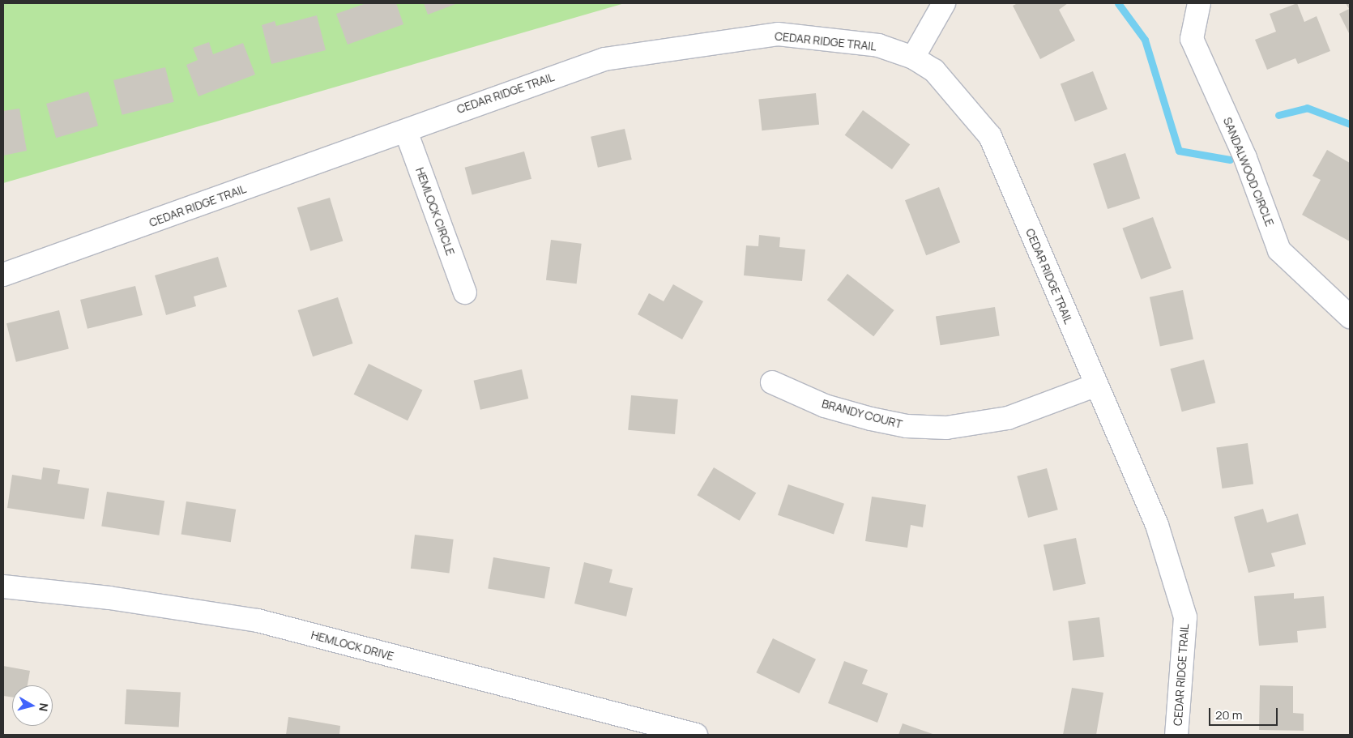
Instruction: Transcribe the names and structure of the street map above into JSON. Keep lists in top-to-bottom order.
{
  "streets": {
    "street": [
      "CEDAR RIDGE TRAIL",
      "SANDALWOOD CIRCLE",
      "HEMLOCK CIRCLE",
      "BRANDY COURT",
      "HEMLOCK DRIVE"
    ]
  },
  "crossings": [
    ["CEDAR RIDGE TRAIL", "HEMLOCK CIRCLE"],
    ["CEDAR RIDGE TRAIL", "BRANDY COURT"]
  ],
  "scale_bar": "20 m",
  "north": "right"
}
